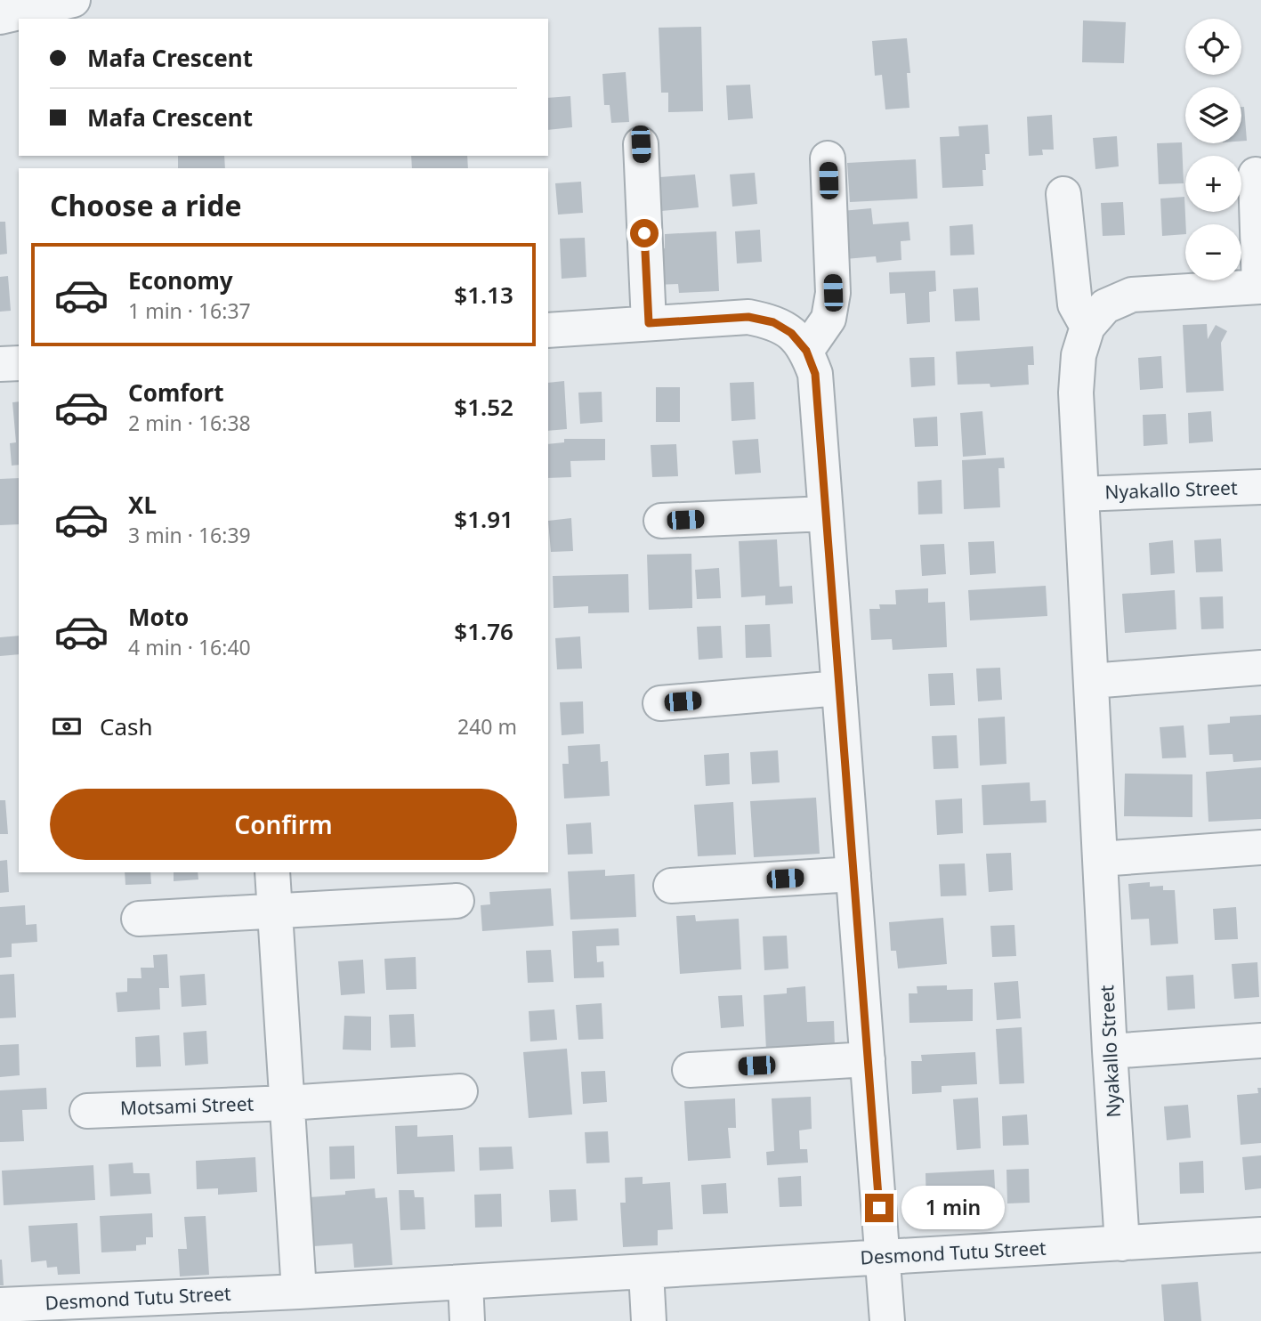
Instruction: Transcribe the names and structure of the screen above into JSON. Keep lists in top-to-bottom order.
{
  "streets": {
    "street": ["Nyakallo Street", "Motsami Street", "Desmond Tutu Street"]
  },
  "crossings": [
    ["Nyakallo Street", "Desmond Tutu Street"]
  ],
  "page": {
    "map_buttons": ["+", "−"],
    "banner": ["Mafa Crescent", "Mafa Crescent"],
    "heading": "Choose a ride",
    "list": [
      {
        "name": "Economy",
        "note": "1 min · 16:37",
        "value": "$1.13"
      },
      {
        "name": "Comfort",
        "note": "2 min · 16:38",
        "value": "$1.52"
      },
      {
        "name": "XL",
        "note": "3 min · 16:39",
        "value": "$1.91"
      },
      {
        "name": "Moto",
        "note": "4 min · 16:40",
        "value": "$1.76"
      }
    ],
    "pay": ["Cash", "240 m"],
    "buttons": "Confirm",
    "bubble": "1 min"
  }
}
